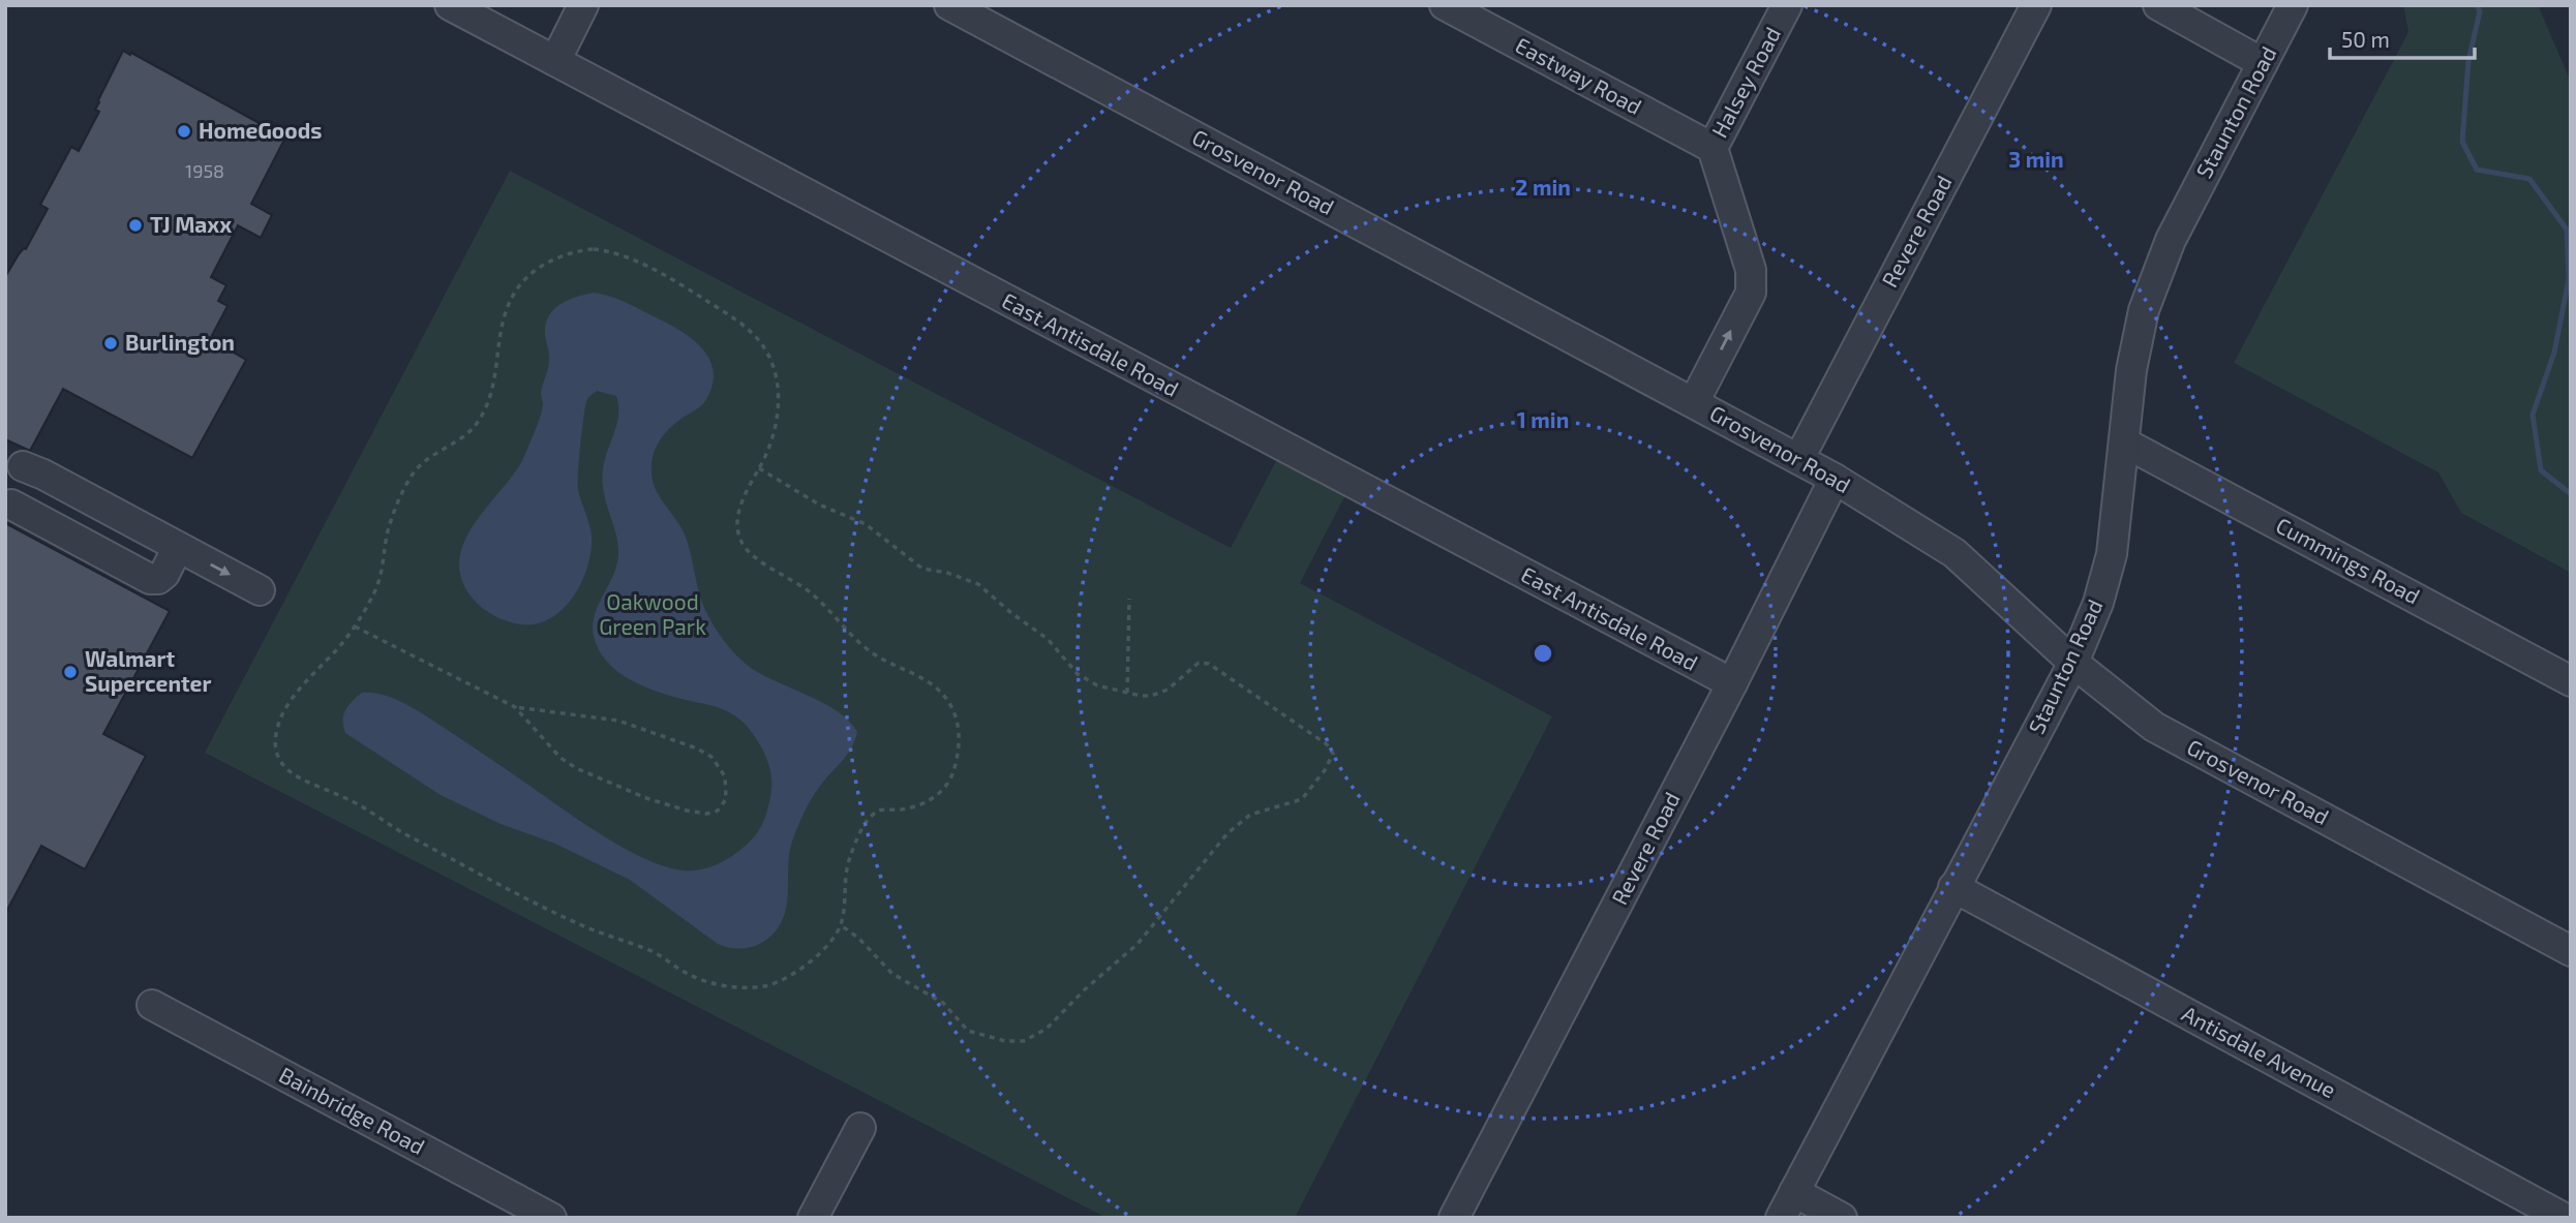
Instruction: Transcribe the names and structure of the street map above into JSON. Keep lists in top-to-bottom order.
{
  "streets": {
    "street": [
      "Eastway Road",
      "Halsey Road",
      "Staunton Road",
      "Grosvenor Road",
      "Revere Road",
      "East Antisdale Road",
      "Cummings Road",
      "Antisdale Avenue",
      "Bainbridge Road"
    ]
  },
  "crossings": [
    ["Eastway Road", "Halsey Road"],
    ["Halsey Road", "Grosvenor Road"],
    ["Staunton Road", "Grosvenor Road"],
    ["Staunton Road", "Cummings Road"],
    ["Staunton Road", "Antisdale Avenue"],
    ["Grosvenor Road", "Revere Road"],
    ["Revere Road", "East Antisdale Road"]
  ],
  "one_way": ["Halsey Road"],
  "parks": ["Oakwood Green Park"],
  "places": [
    "HomeGoods",
    "TJ Maxx",
    "Burlington",
    "Walmart Supercenter"
  ],
  "house_numbers": ["1958"],
  "scale_bar": "50 m",
  "rings": ["3 min", "2 min", "1 min"]
}
